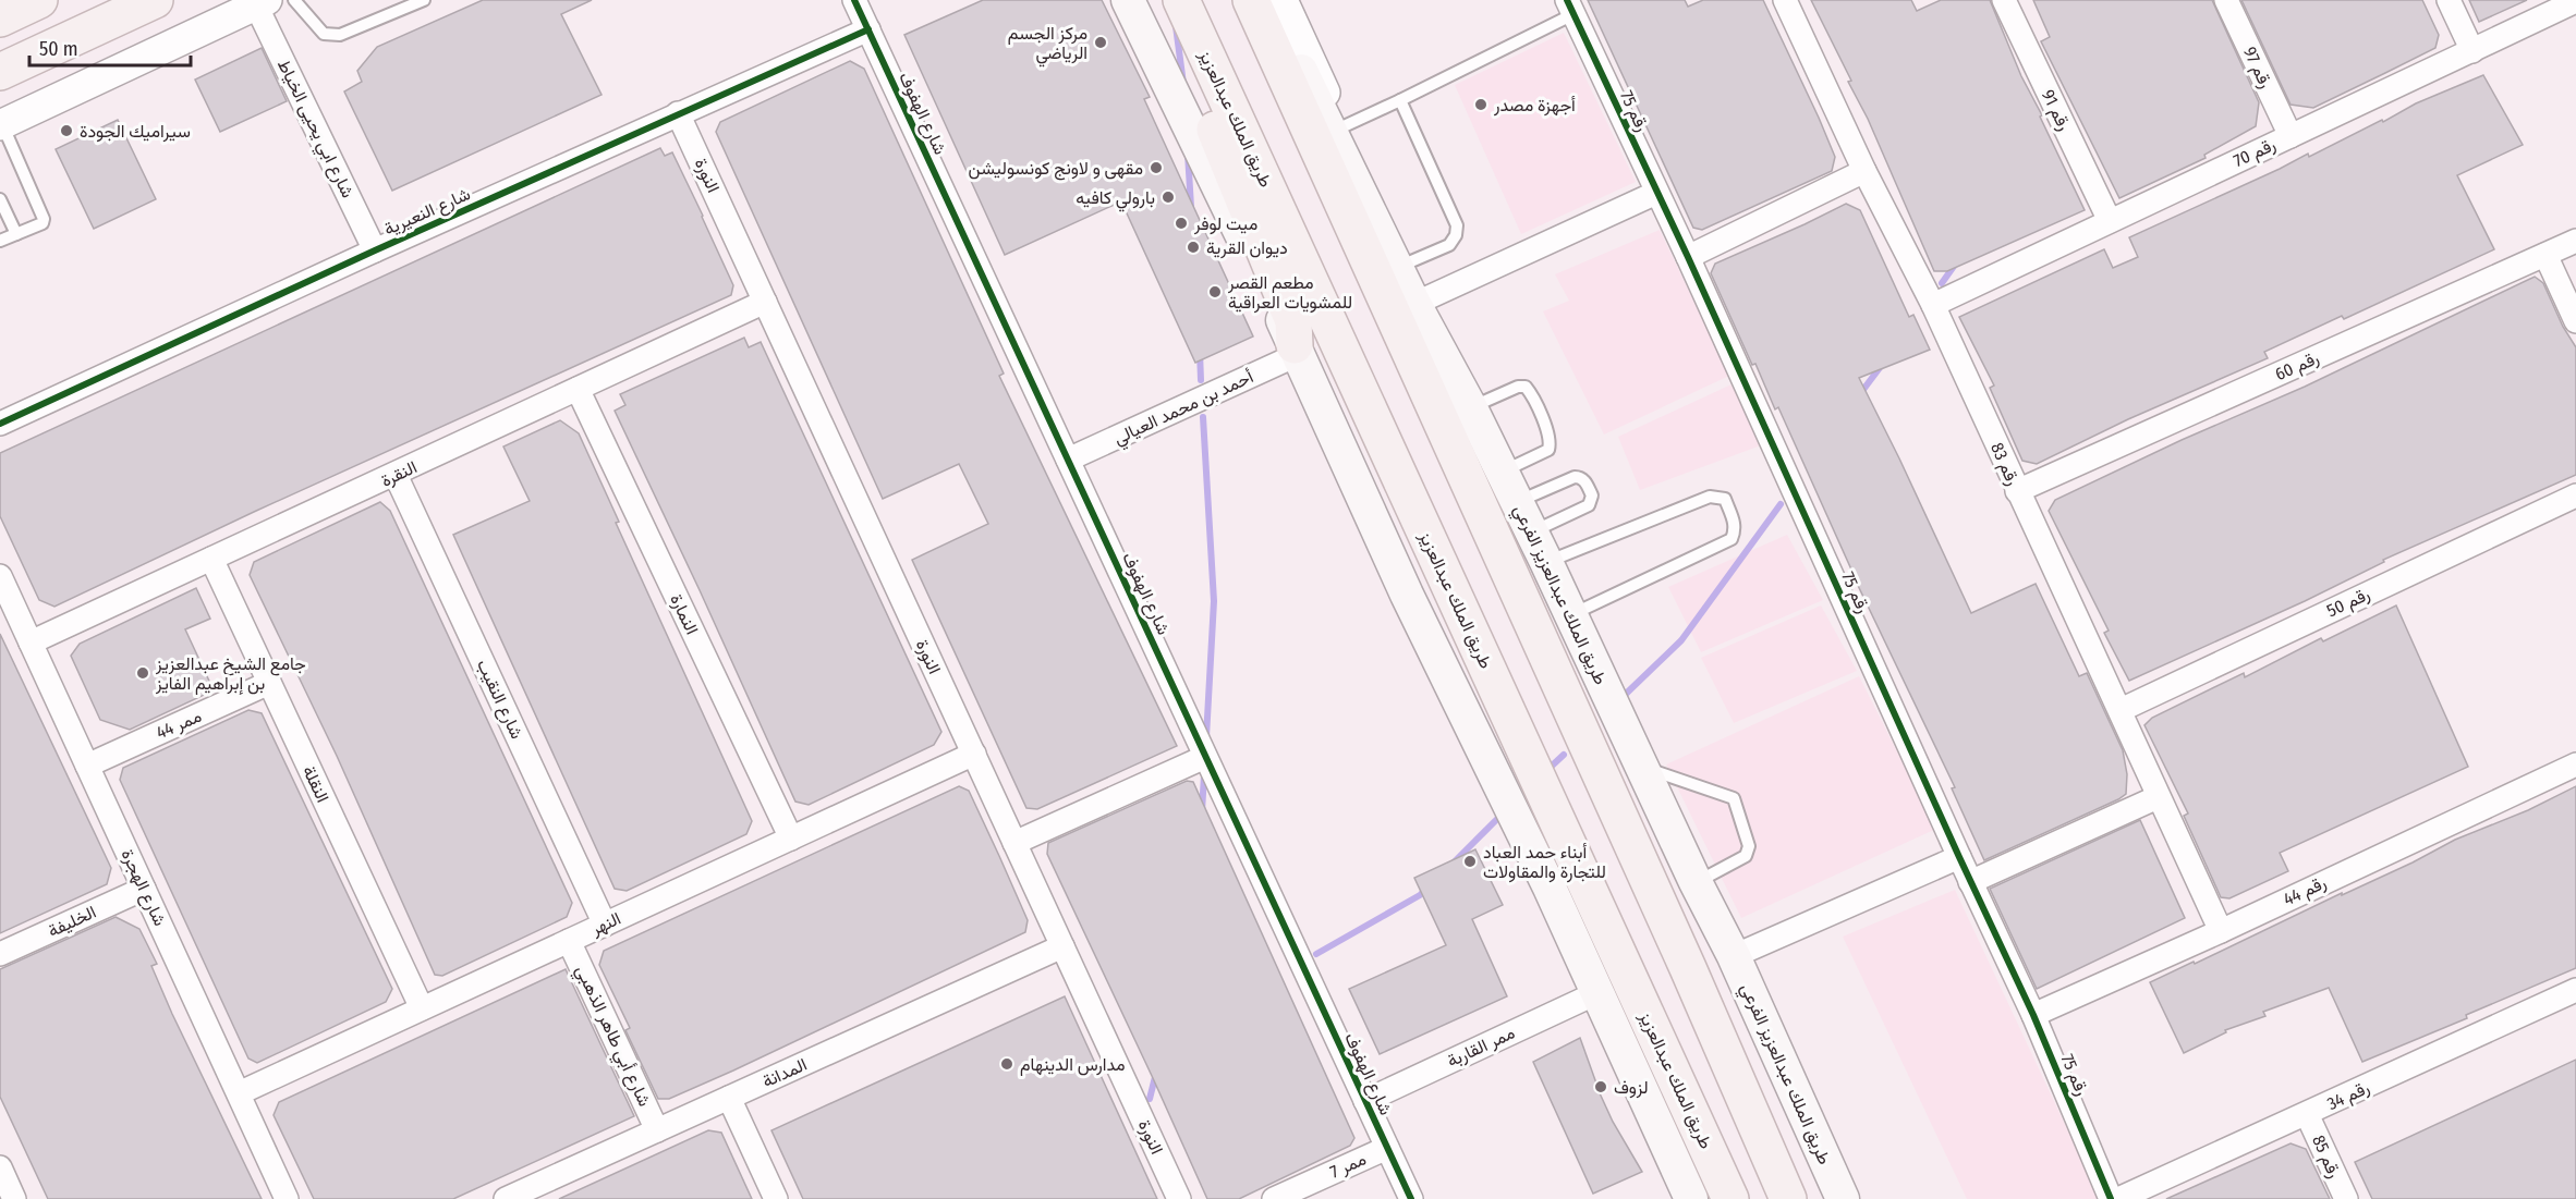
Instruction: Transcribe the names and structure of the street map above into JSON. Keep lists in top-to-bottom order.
{
  "streets": {
    "main road": ["طريق الملك عبدالعزيز", "طريق الملك عبدالعزيز الفرعي"],
    "street": [
      "رقم 97",
      "رقم 91",
      "رقم 75",
      "شارع الهفوف",
      "شارع ابي يحيى الخياط",
      "رقم 70",
      "النورة",
      "شارع النعيرية",
      "رقم 60",
      "أحمد بن محمد العيالي",
      "رقم 83",
      "النقرة",
      "رقم 50",
      "النمارة",
      "شارع النقيب",
      "ممر 44",
      "النقلة",
      "شارع الهجرة",
      "رقم 44",
      "الخليفة",
      "النهر",
      "شارع أبي طاهر الذهبي",
      "ممر القاربة",
      "المدانة",
      "رقم 34",
      "رقم 85",
      "ممر 7"
    ]
  },
  "crossings": [
    ["رقم 97", "رقم 70"],
    ["رقم 91", "رقم 70"],
    ["رقم 75", "رقم 44"],
    ["شارع الهفوف", "شارع النعيرية"],
    ["شارع الهفوف", "أحمد بن محمد العيالي"],
    ["شارع الهفوف", "ممر القاربة"],
    ["شارع الهفوف", "ممر 7"],
    ["شارع ابي يحيى الخياط", "شارع النعيرية"],
    ["رقم 70", "رقم 83"],
    ["النورة", "شارع النعيرية"],
    ["النورة", "النقرة"],
    ["النورة", "النهر"],
    ["النورة", "المدانة"],
    ["رقم 60", "رقم 83"],
    ["رقم 83", "رقم 50"],
    ["رقم 83", "رقم 44"],
    ["النقرة", "النمارة"],
    ["النقرة", "شارع النقيب"],
    ["النقرة", "النقلة"],
    ["النقرة", "شارع الهجرة"],
    ["النمارة", "النهر"],
    ["شارع النقيب", "النهر"],
    ["ممر 44", "النقلة"],
    ["ممر 44", "شارع الهجرة"],
    ["النقلة", "النهر"],
    ["شارع الهجرة", "الخليفة"],
    ["شارع الهجرة", "النهر"],
    ["النهر", "شارع أبي طاهر الذهبي"],
    ["شارع أبي طاهر الذهبي", "المدانة"],
    ["رقم 34", "رقم 85"]
  ],
  "places": [
    "مركز الجسم الرياضي",
    "أجهزة مصدر",
    "سيراميك الجودة",
    "مقهى و لاونج كونسوليشن",
    "بارولي كافيه",
    "ميت لوفر",
    "ديوان القرية",
    "مطعم القصر للمشويات العراقية",
    "جامع الشيخ عبدالعزيز بن إبراهيم الفايز",
    "أبناء حمد العباد للتجارة والمقاولات",
    "مدارس الدينهام",
    "لزوف"
  ],
  "scale_bar": "50 m"
}
